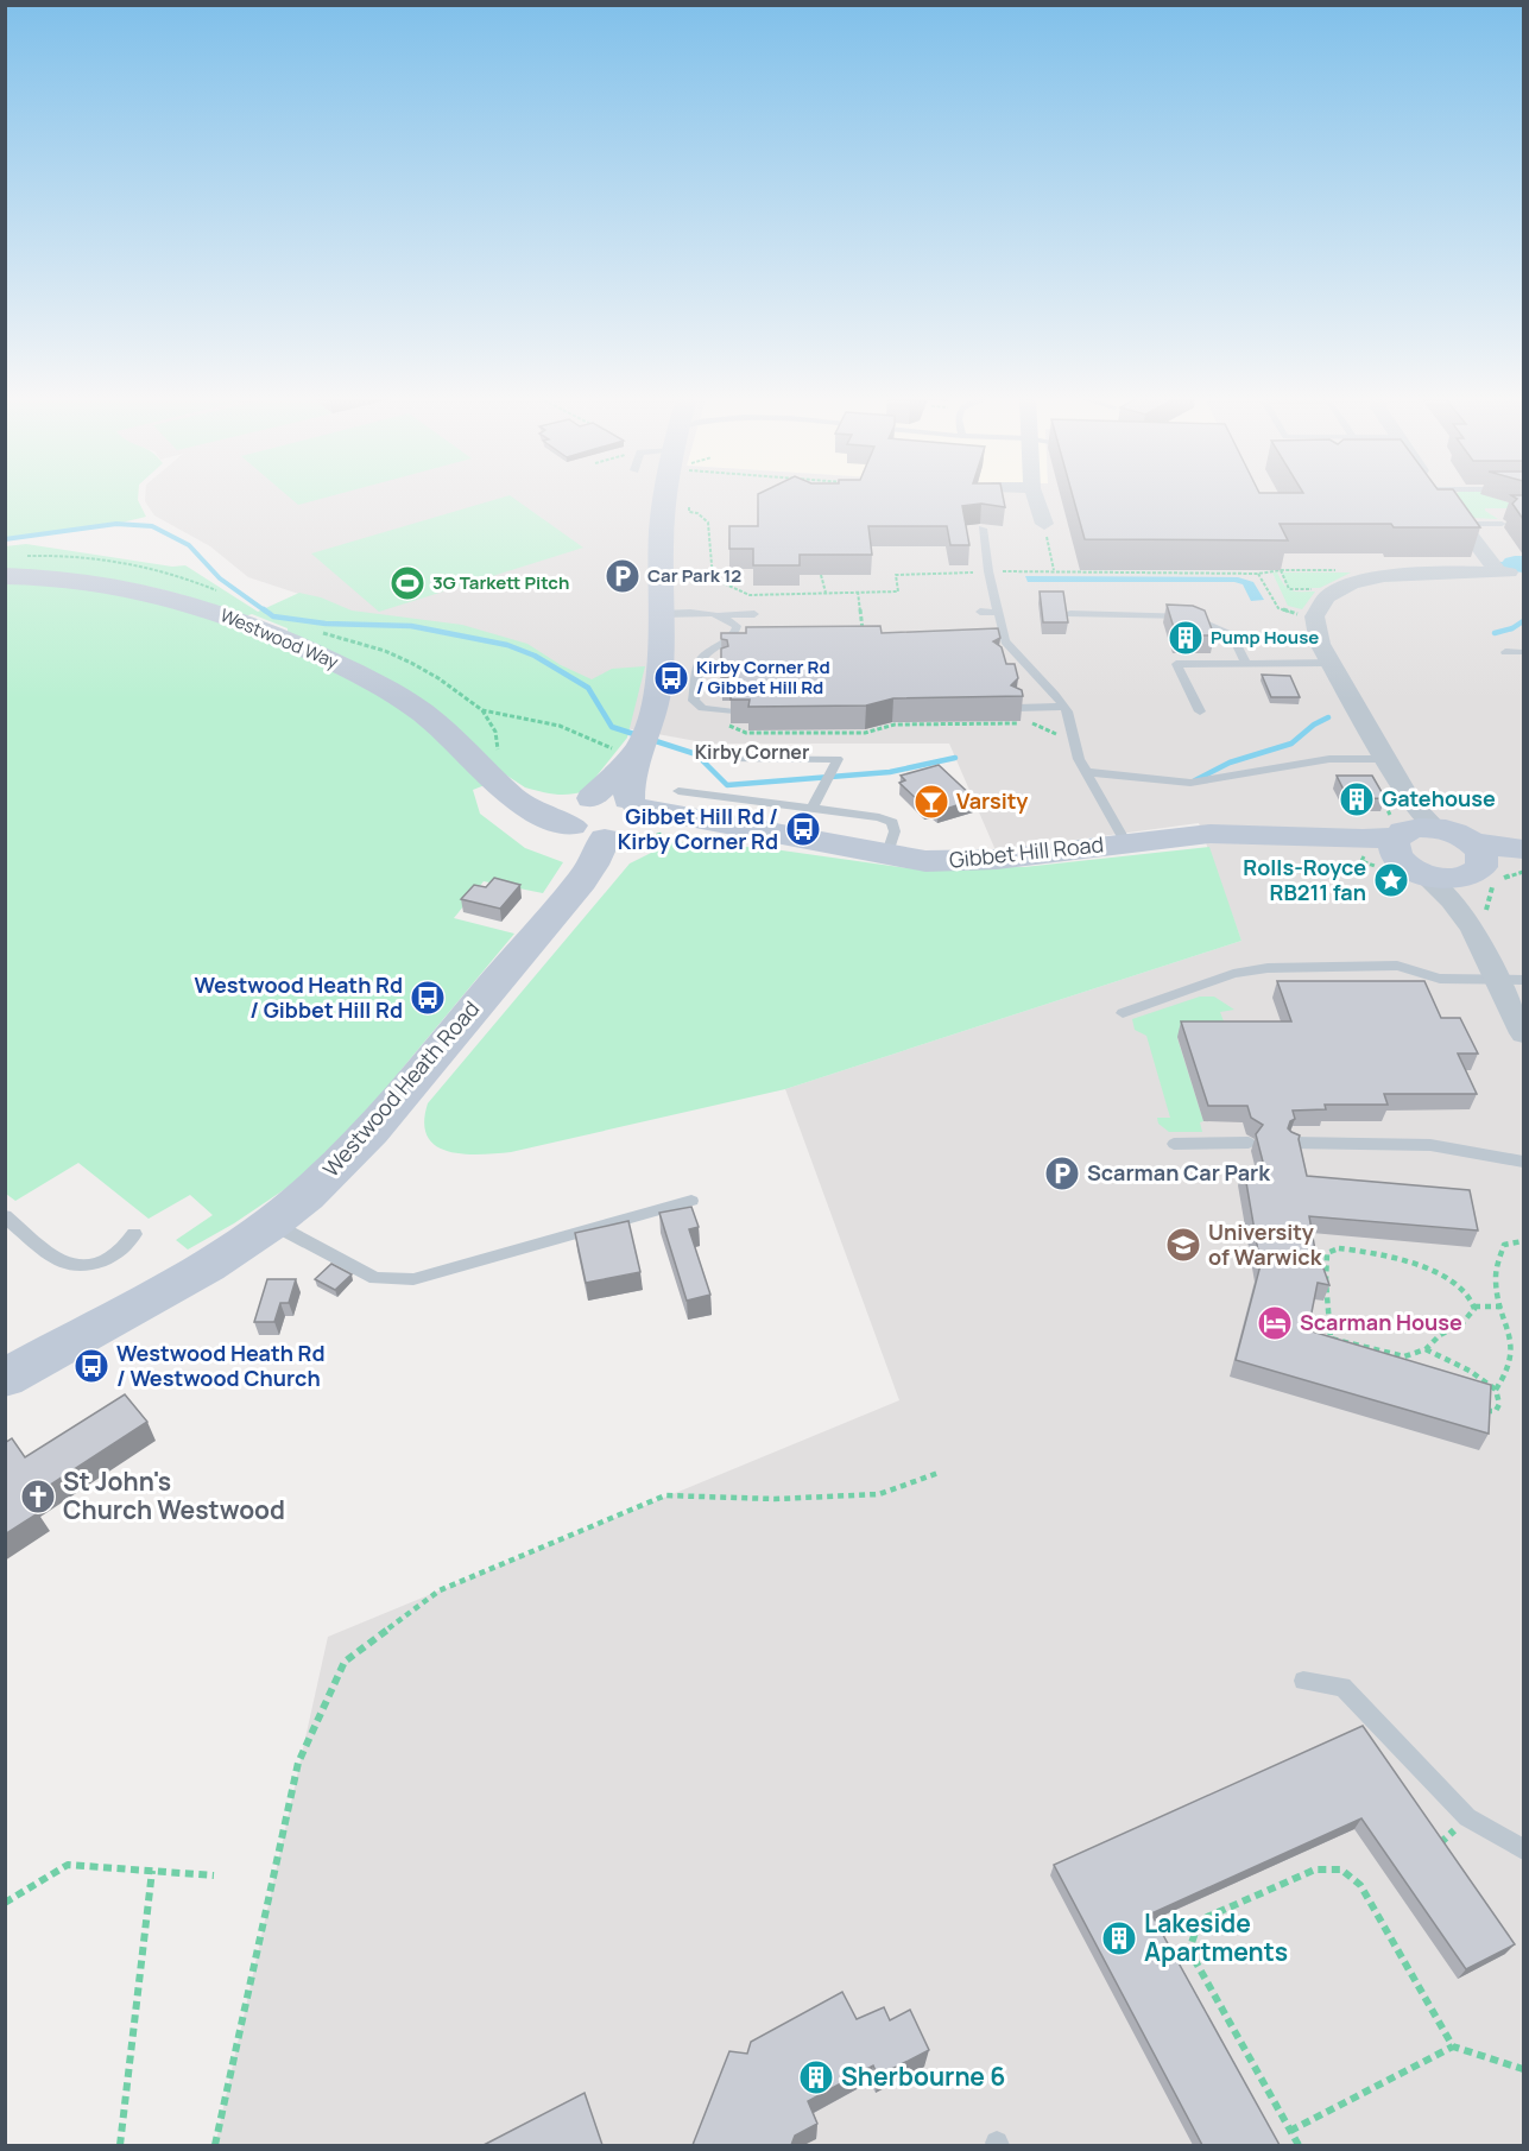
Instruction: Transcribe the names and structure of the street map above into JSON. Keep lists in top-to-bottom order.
{
  "streets": {
    "street": ["Westwood Way", "Gibbet Hill Road", "Westwood Heath Road"]
  },
  "crossings": [
    ["Westwood Way", "Gibbet Hill Road"],
    ["Westwood Way", "Westwood Heath Road"],
    ["Gibbet Hill Road", "Westwood Heath Road"]
  ],
  "districts": ["Kirby Corner"],
  "places": {
    "parking": ["Car Park 12", "Scarman Car Park"],
    "sports": ["3G Tarkett Pitch"],
    "building": [
      "Pump House",
      "Gatehouse",
      "Lakeside Apartments",
      "Sherbourne 6"
    ],
    "bus stop": [
      "Kirby Corner Rd / Gibbet Hill Rd",
      "Gibbet Hill Rd / Kirby Corner Rd",
      "Westwood Heath Rd / Gibbet Hill Rd",
      "Westwood Heath Rd / Westwood Church"
    ],
    "bar": ["Varsity"],
    "place": ["Rolls-Royce RB211 fan"],
    "school or university": ["University of Warwick"],
    "hotel": ["Scarman House"],
    "church": ["St John's Church Westwood"]
  }
}
